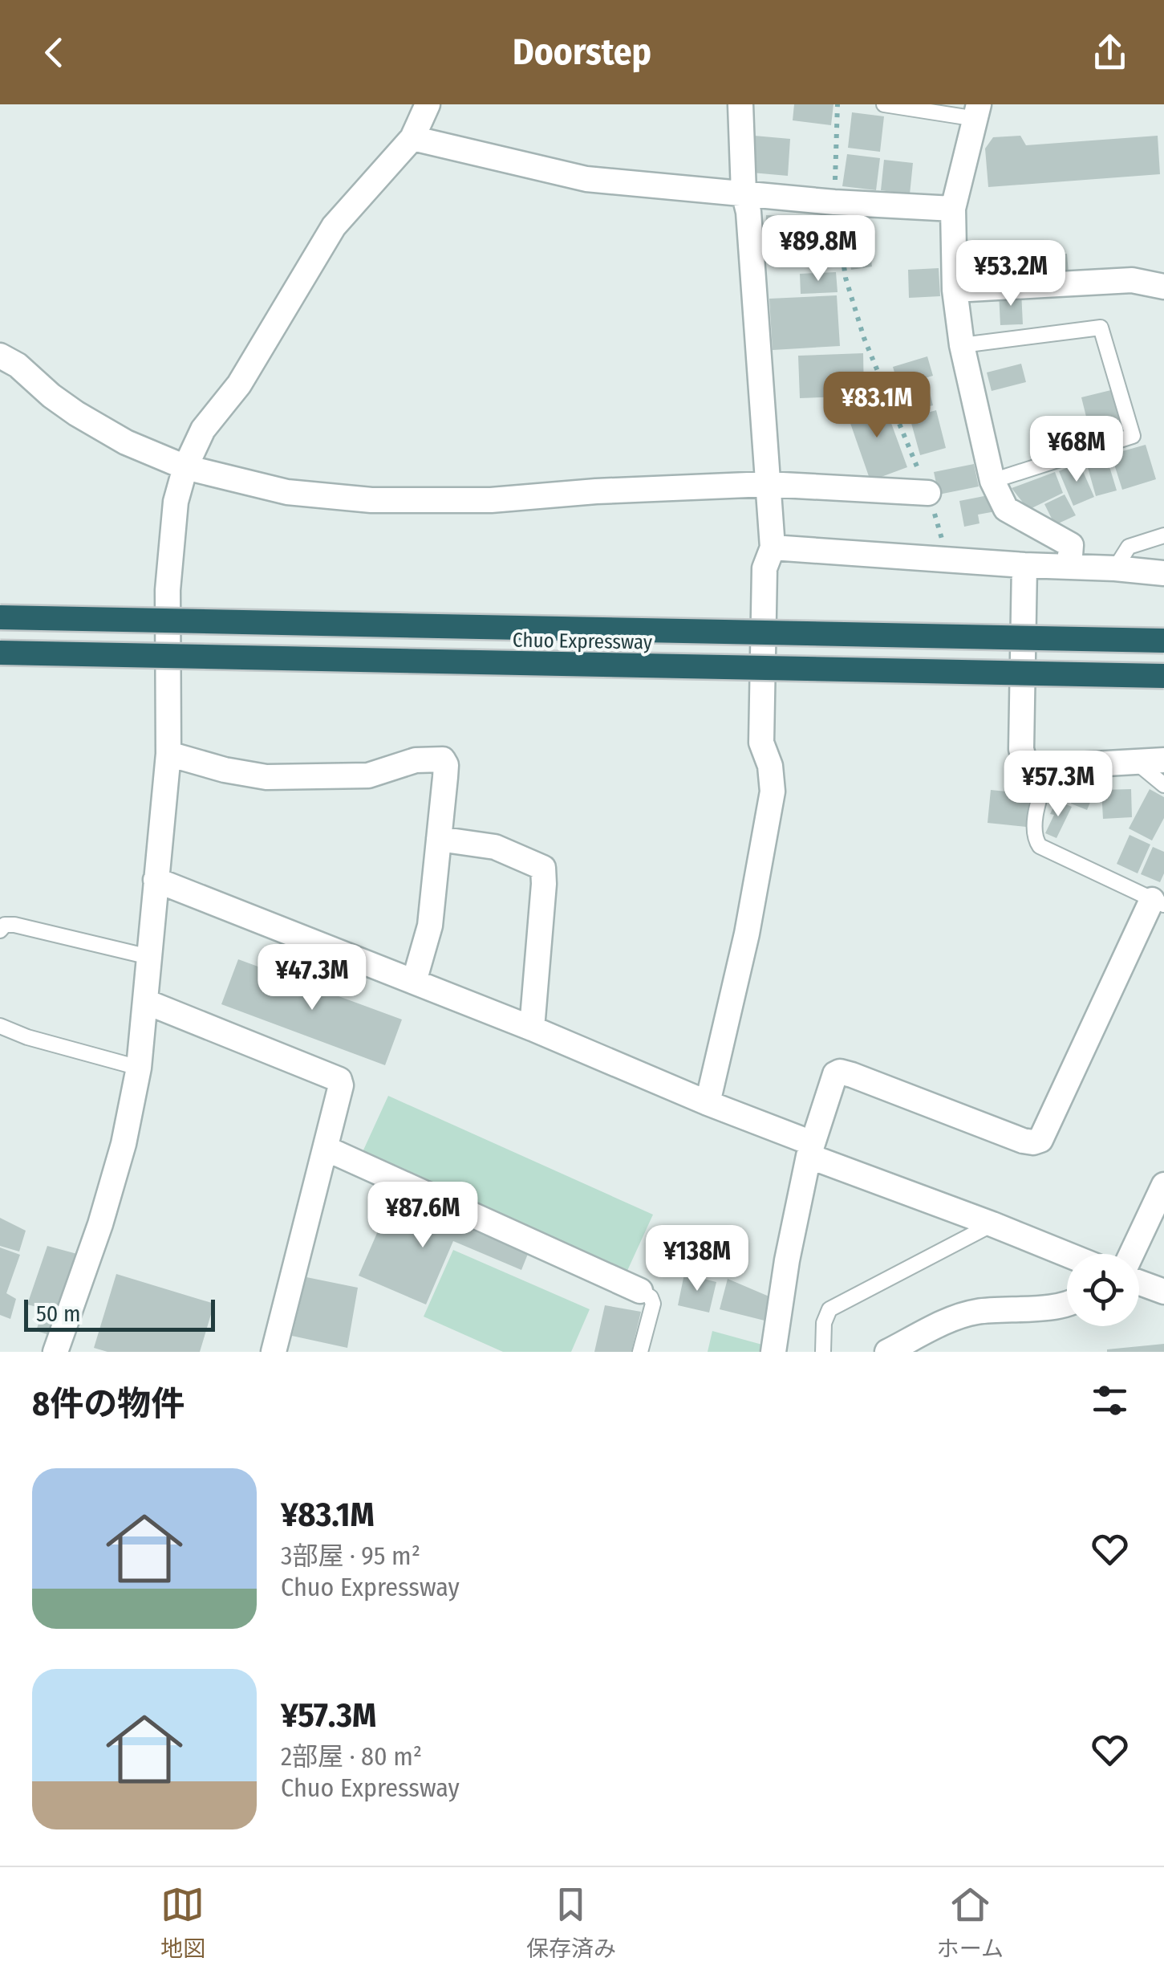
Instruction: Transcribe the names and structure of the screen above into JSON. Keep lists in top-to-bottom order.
{
  "streets": {
    "highway": ["Chuo Expressway"]
  },
  "scale_bar": "50 m",
  "page": {
    "header": "Doorstep",
    "price": [
      "¥89.8M",
      "¥53.2M",
      "¥83.1M",
      "¥68M",
      "¥57.3M",
      "¥47.3M",
      "¥87.6M",
      "¥138M"
    ],
    "scale": "50 m",
    "heading": "8件の物件",
    "list": [
      {
        "name": "¥83.1M",
        "note": "3部屋 · 95 m² · Chuo Expressway"
      },
      {
        "name": "¥57.3M",
        "note": "2部屋 · 80 m² · Chuo Expressway"
      }
    ],
    "tabs": ["地図", "保存済み", "ホーム"]
  }
}
